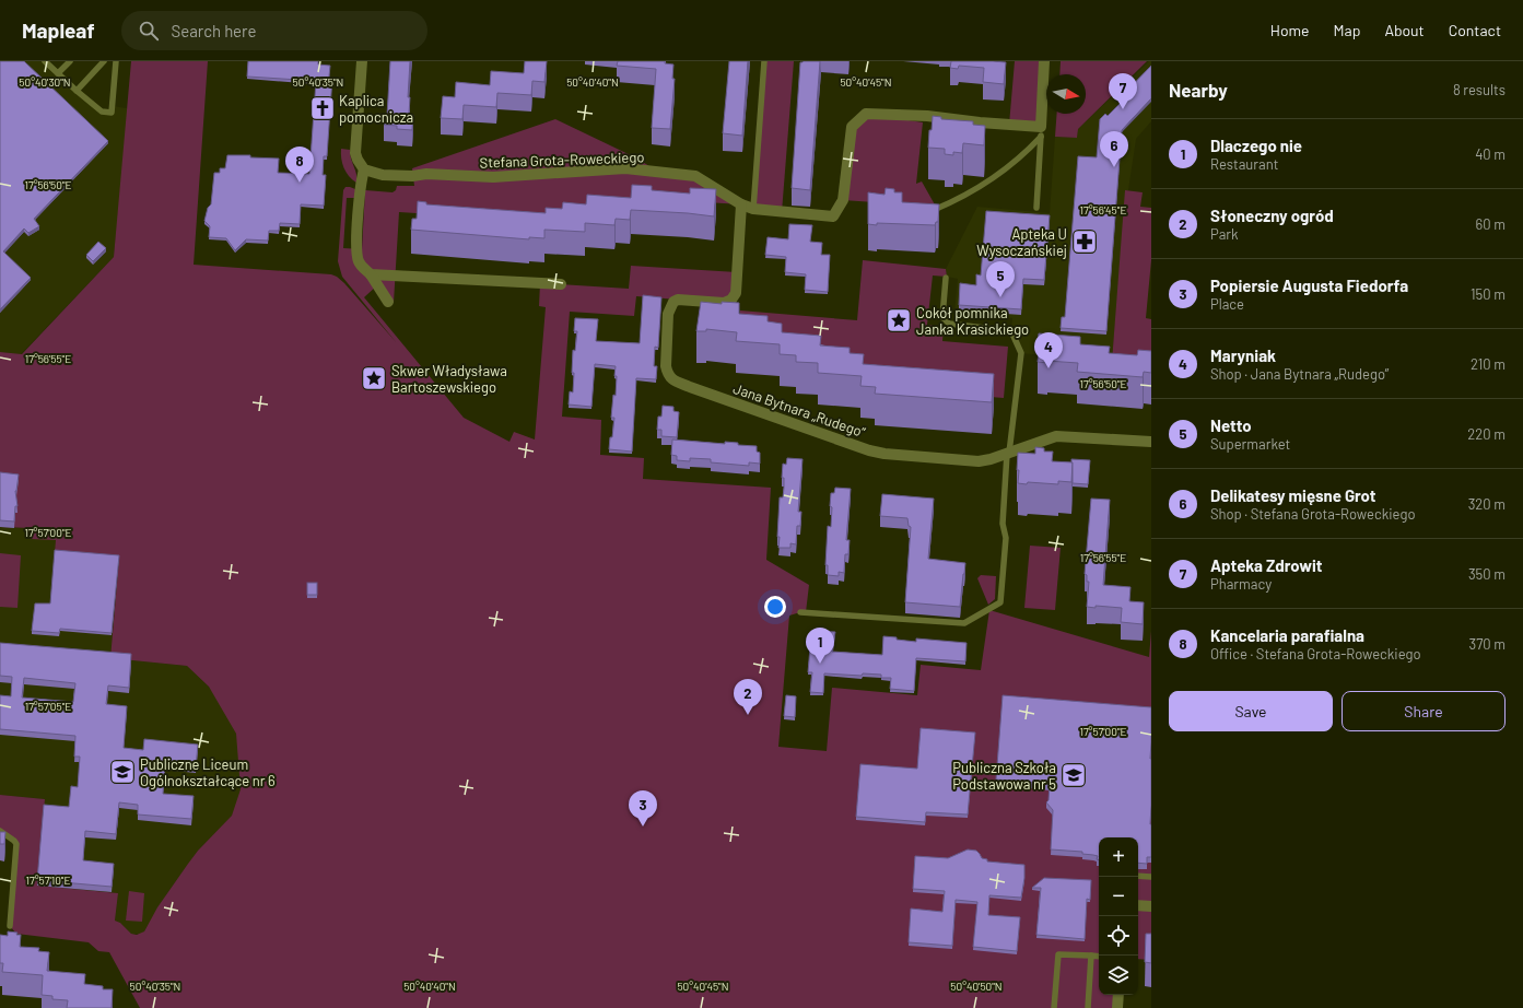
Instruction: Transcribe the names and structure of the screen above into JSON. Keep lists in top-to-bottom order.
{
  "streets": {
    "street": ["Stefana Grota-Roweckiego", "Jana Bytnara „Rudego”"]
  },
  "crossings": [
    ["Stefana Grota-Roweckiego", "Jana Bytnara „Rudego”"]
  ],
  "places": {
    "church": ["Kaplica pomocnicza"],
    "pharmacy": ["Apteka U Wysoczańskiej"],
    "place": ["Cokół pomnika Janka Krasickiego", "Skwer Władysława Bartoszewskiego"],
    "school or university": ["Publiczne Liceum Ogólnokształcące nr 6", "Publiczna Szkoła Podstawowa nr 5"]
  },
  "north": "right",
  "page": {
    "header": "Mapleaf",
    "search": "Search here",
    "nav": [
      "Home",
      "Map",
      "About",
      "Contact"
    ],
    "heading": ["Nearby", "8 results"],
    "pins": [
      "7",
      "6",
      "8",
      "5",
      "4",
      "1",
      "2",
      "3"
    ],
    "list": [
      {
        "mark": "1",
        "name": "Dlaczego nie",
        "note": "Restaurant",
        "value": "40 m"
      },
      {
        "mark": "2",
        "name": "Słoneczny ogród",
        "note": "Park",
        "value": "60 m"
      },
      {
        "mark": "3",
        "name": "Popiersie Augusta Fiedorfa",
        "note": "Place",
        "value": "150 m"
      },
      {
        "mark": "4",
        "name": "Maryniak",
        "note": "Shop · Jana Bytnara „Rudego”",
        "value": "210 m"
      },
      {
        "mark": "5",
        "name": "Netto",
        "note": "Supermarket",
        "value": "220 m"
      },
      {
        "mark": "6",
        "name": "Delikatesy mięsne Grot",
        "note": "Shop · Stefana Grota-Roweckiego",
        "value": "320 m"
      },
      {
        "mark": "7",
        "name": "Apteka Zdrowit",
        "note": "Pharmacy",
        "value": "350 m"
      },
      {
        "mark": "8",
        "name": "Kancelaria parafialna",
        "note": "Office · Stefana Grota-Roweckiego",
        "value": "370 m"
      }
    ],
    "buttons": ["Save", "Share"],
    "map_buttons": ["+", "−"]
  },
  "coordinates": [
    "50°40'30\"N",
    "50°40'40\"N",
    "50°40'45\"N",
    "50°40'35\"N",
    "17°56'50\"E",
    "17°56'45\"E",
    "17°56'55\"E",
    "17°57'00\"E",
    "17°57'05\"E",
    "17°57'10\"E",
    "50°40'50\"N"
  ]
}
